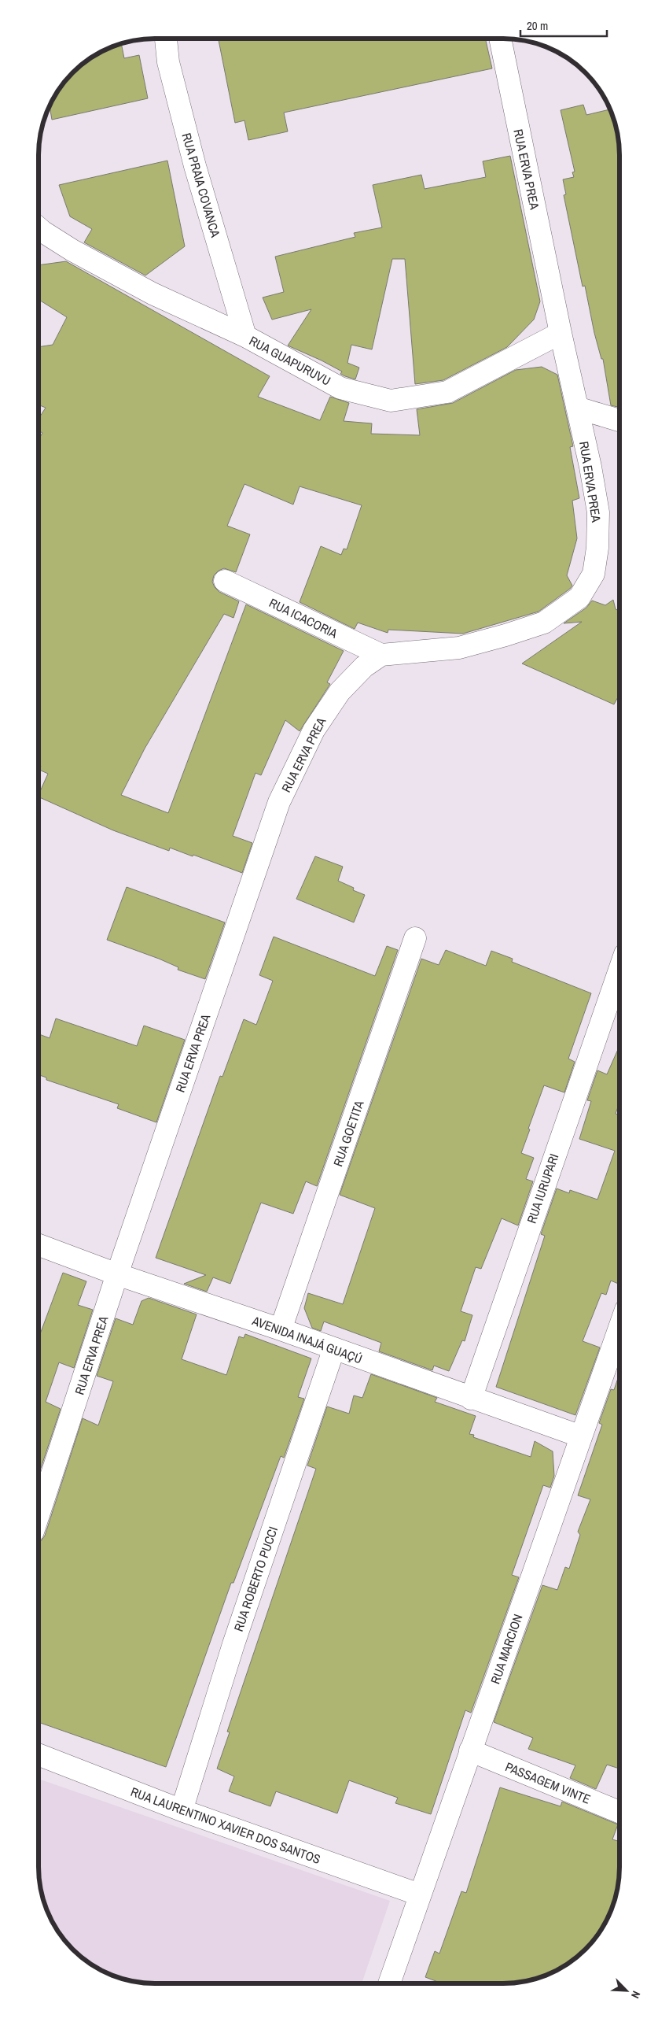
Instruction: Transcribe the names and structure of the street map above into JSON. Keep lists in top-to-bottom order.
{
  "streets": {
    "street": [
      "RUA ERVA PREA",
      "RUA PRAIA COVANCA",
      "RUA GUAPURUVU",
      "RUA ICACORIA",
      "RUA GOETITA",
      "RUA IURUPARI",
      "AVENIDA INAJÁ GUAÇÚ",
      "RUA ROBERTO PUCCI",
      "RUA MARCION",
      "PASSAGEM VINTE",
      "RUA LAURENTINO XAVIER DOS SANTOS"
    ]
  },
  "crossings": [
    ["RUA ERVA PREA", "RUA GUAPURUVU"],
    ["RUA ERVA PREA", "RUA ICACORIA"],
    ["RUA ERVA PREA", "AVENIDA INAJÁ GUAÇÚ"],
    ["RUA PRAIA COVANCA", "RUA GUAPURUVU"],
    ["RUA GOETITA", "AVENIDA INAJÁ GUAÇÚ"],
    ["RUA IURUPARI", "AVENIDA INAJÁ GUAÇÚ"],
    ["AVENIDA INAJÁ GUAÇÚ", "RUA ROBERTO PUCCI"],
    ["AVENIDA INAJÁ GUAÇÚ", "RUA MARCION"],
    ["RUA ROBERTO PUCCI", "RUA LAURENTINO XAVIER DOS SANTOS"],
    ["RUA MARCION", "PASSAGEM VINTE"],
    ["RUA MARCION", "RUA LAURENTINO XAVIER DOS SANTOS"]
  ],
  "scale_bar": "20 m",
  "north": "bottom right"
}
